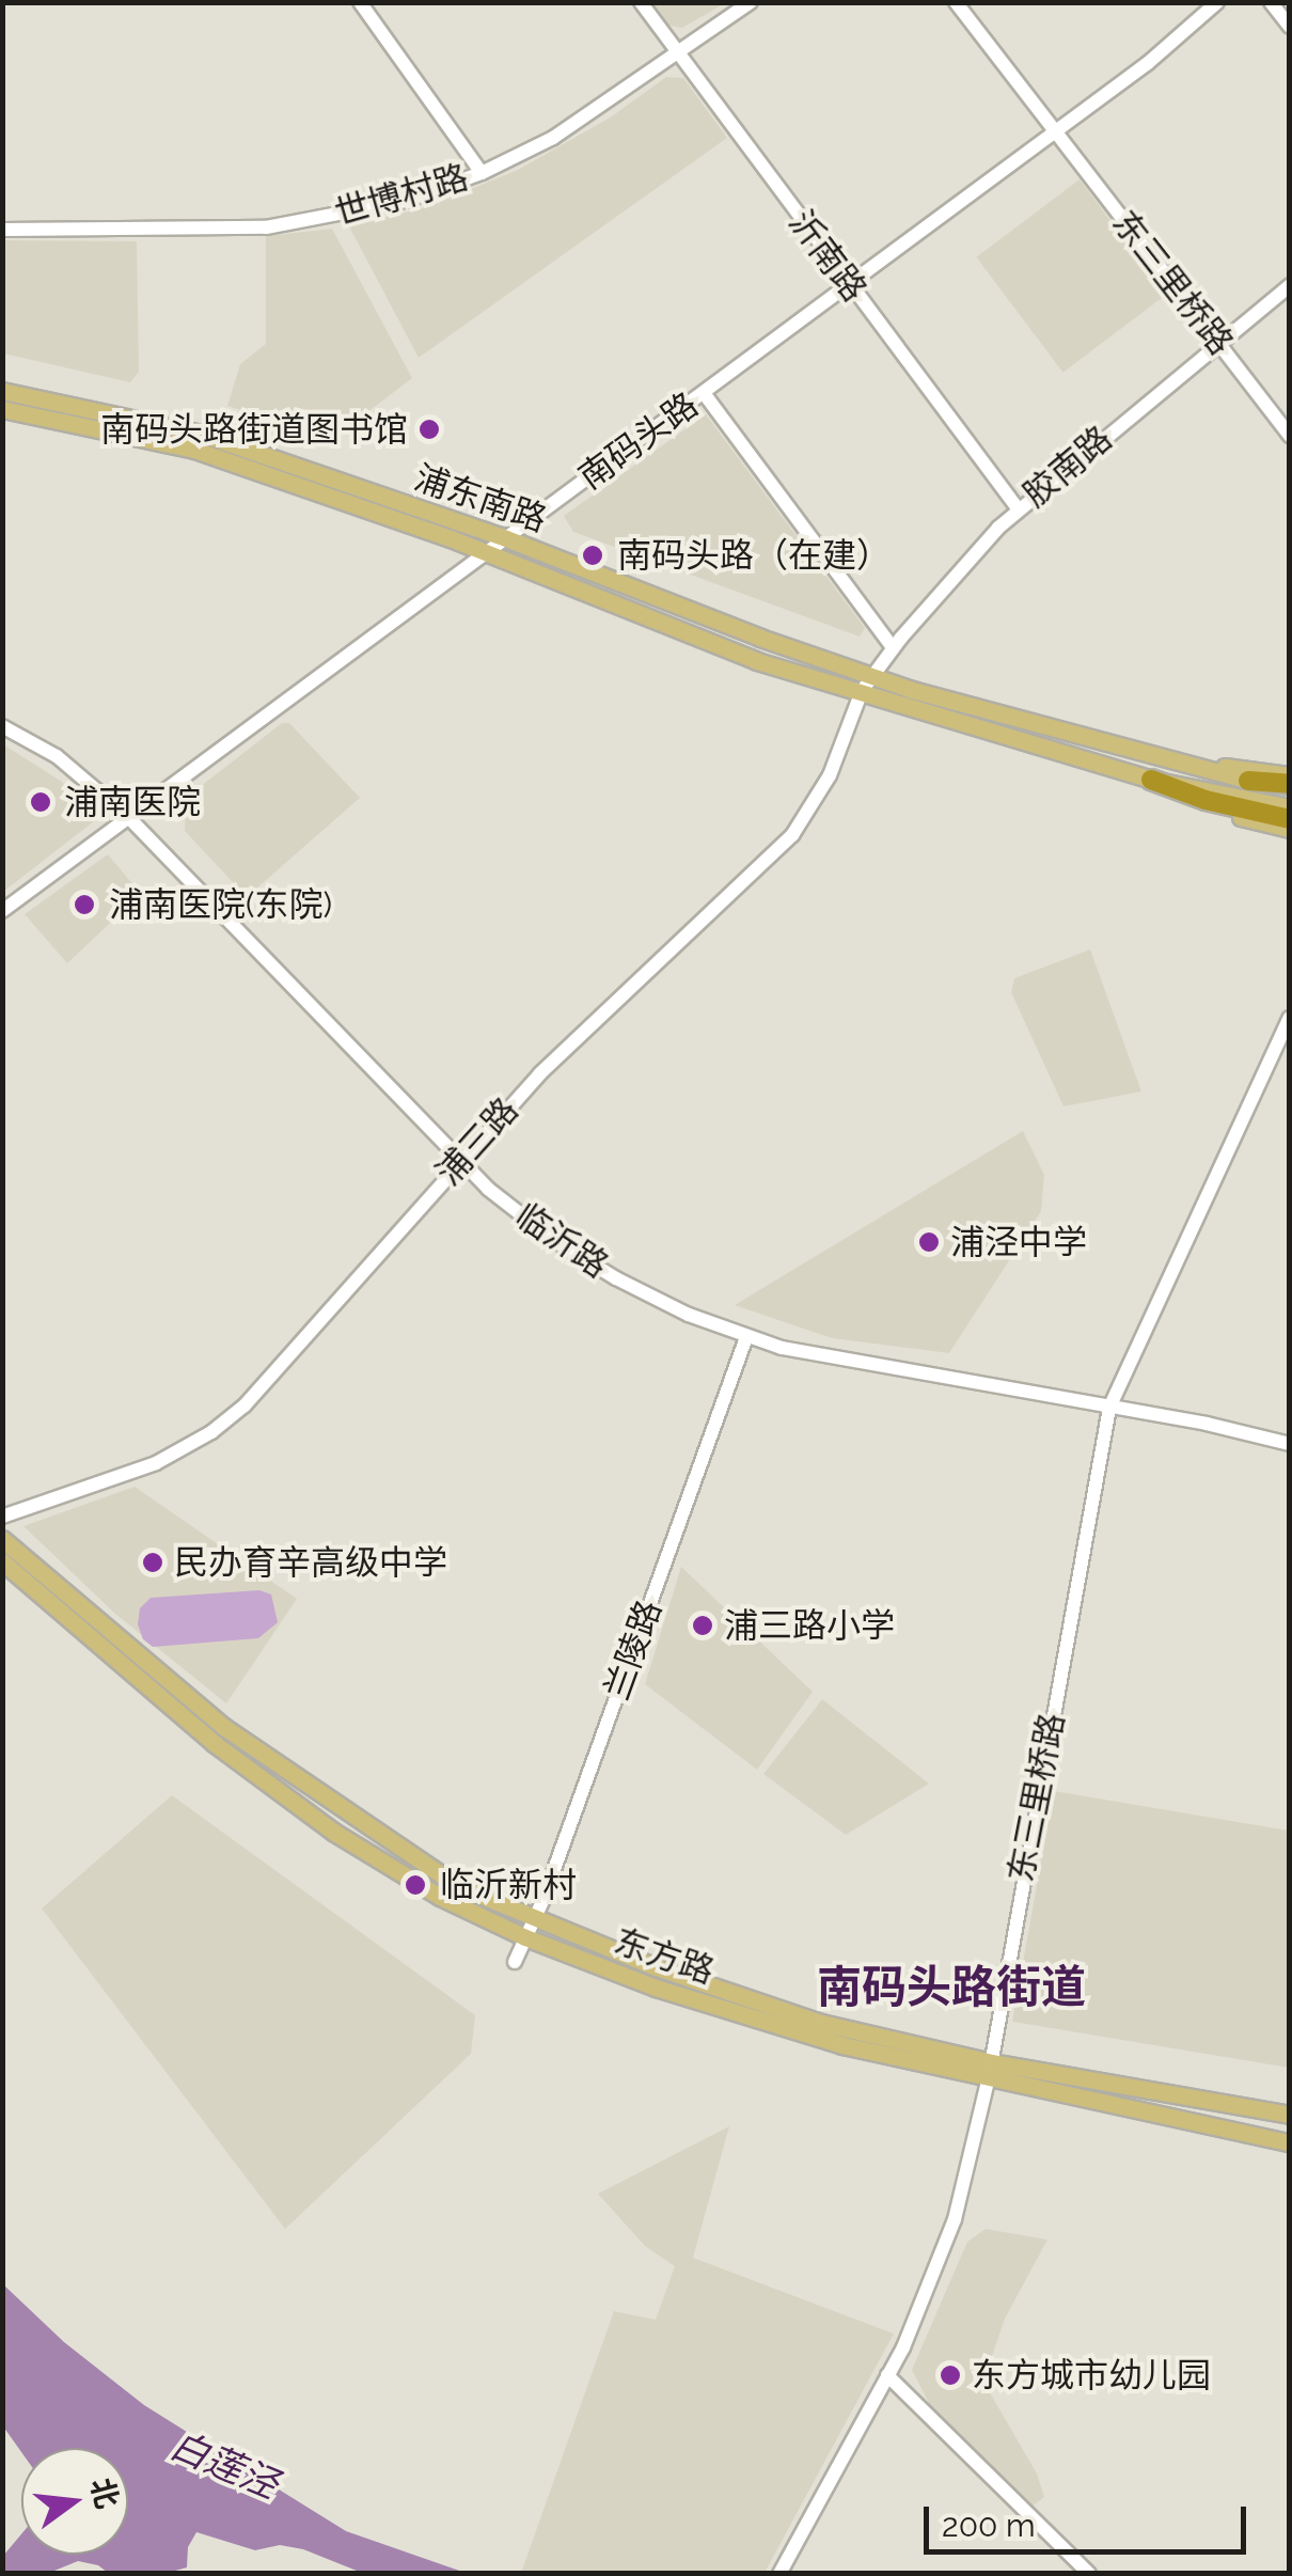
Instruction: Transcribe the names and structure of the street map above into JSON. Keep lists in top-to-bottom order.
{
  "streets": {
    "main road": ["浦东南路", "东方路"],
    "street": [
      "世博村路",
      "沂南路",
      "东三里桥路",
      "南码头路",
      "胶南路",
      "浦三路",
      "临沂路",
      "兰陵路"
    ]
  },
  "crossings": [
    ["世博村路", "沂南路"],
    ["沂南路", "南码头路"],
    ["沂南路", "胶南路"],
    ["东三里桥路", "南码头路"],
    ["东三里桥路", "胶南路"],
    ["东三里桥路", "临沂路"],
    ["东三里桥路", "东方路"],
    ["南码头路", "浦东南路"],
    ["南码头路", "临沂路"],
    ["胶南路", "浦东南路"],
    ["胶南路", "浦三路"],
    ["浦东南路", "浦三路"],
    ["浦三路", "临沂路"],
    ["临沂路", "兰陵路"],
    ["兰陵路", "东方路"]
  ],
  "districts": ["南码头路街道"],
  "water": ["白莲泾"],
  "places": [
    "南码头路街道图书馆",
    "南码头路（在建）",
    "浦南医院",
    "浦南医院(东院)",
    "浦泾中学",
    "民办育辛高级中学",
    "浦三路小学",
    "临沂新村",
    "东方城市幼儿园"
  ],
  "scale_bar": "200 m",
  "north": "right"
}
